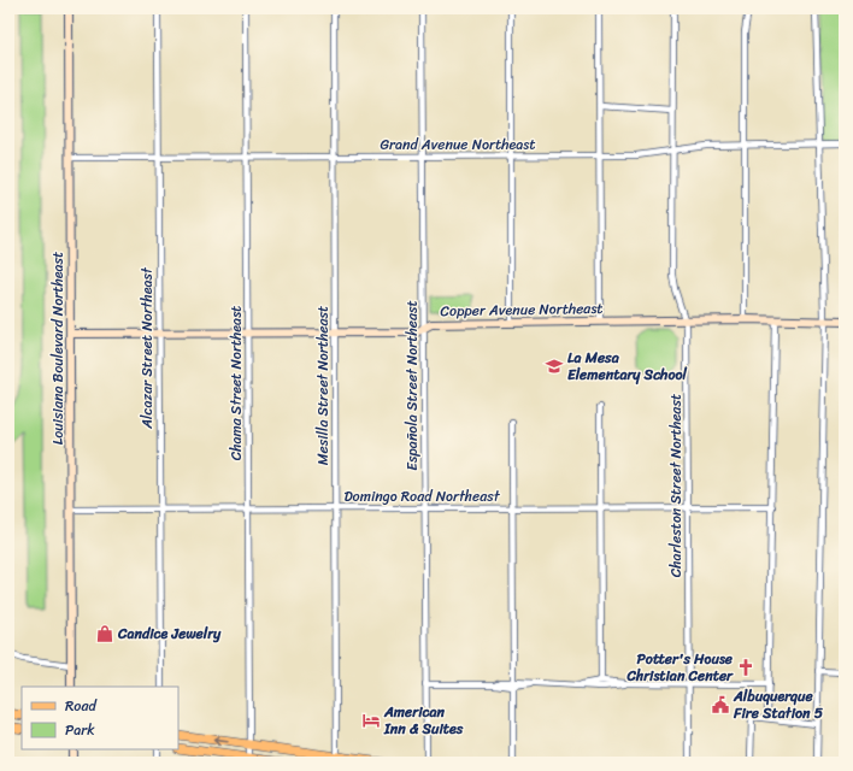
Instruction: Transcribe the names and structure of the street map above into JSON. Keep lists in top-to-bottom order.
{
  "streets": {
    "street": [
      "Grand Avenue Northeast",
      "Copper Avenue Northeast",
      "Louisiana Boulevard Northeast",
      "Alcazar Street Northeast",
      "Chama Street Northeast",
      "Mesilla Street Northeast",
      "Española Street Northeast",
      "Charleston Street Northeast",
      "Domingo Road Northeast"
    ]
  },
  "crossings": [
    ["Grand Avenue Northeast", "Louisiana Boulevard Northeast"],
    ["Grand Avenue Northeast", "Alcazar Street Northeast"],
    ["Grand Avenue Northeast", "Chama Street Northeast"],
    ["Grand Avenue Northeast", "Mesilla Street Northeast"],
    ["Grand Avenue Northeast", "Española Street Northeast"],
    ["Grand Avenue Northeast", "Charleston Street Northeast"],
    ["Copper Avenue Northeast", "Louisiana Boulevard Northeast"],
    ["Copper Avenue Northeast", "Alcazar Street Northeast"],
    ["Copper Avenue Northeast", "Chama Street Northeast"],
    ["Copper Avenue Northeast", "Mesilla Street Northeast"],
    ["Copper Avenue Northeast", "Española Street Northeast"],
    ["Copper Avenue Northeast", "Charleston Street Northeast"],
    ["Louisiana Boulevard Northeast", "Domingo Road Northeast"],
    ["Alcazar Street Northeast", "Domingo Road Northeast"],
    ["Chama Street Northeast", "Domingo Road Northeast"],
    ["Mesilla Street Northeast", "Domingo Road Northeast"],
    ["Española Street Northeast", "Domingo Road Northeast"],
    ["Charleston Street Northeast", "Domingo Road Northeast"]
  ],
  "places": {
    "school or university": ["La Mesa Elementary School"],
    "shop": ["Candice Jewelry"],
    "church": ["Potter's House Christian Center"],
    "public building": ["Albuquerque Fire Station 5"],
    "hotel": ["American Inn & Suites"]
  },
  "legend": ["Road", "Park"]
}
